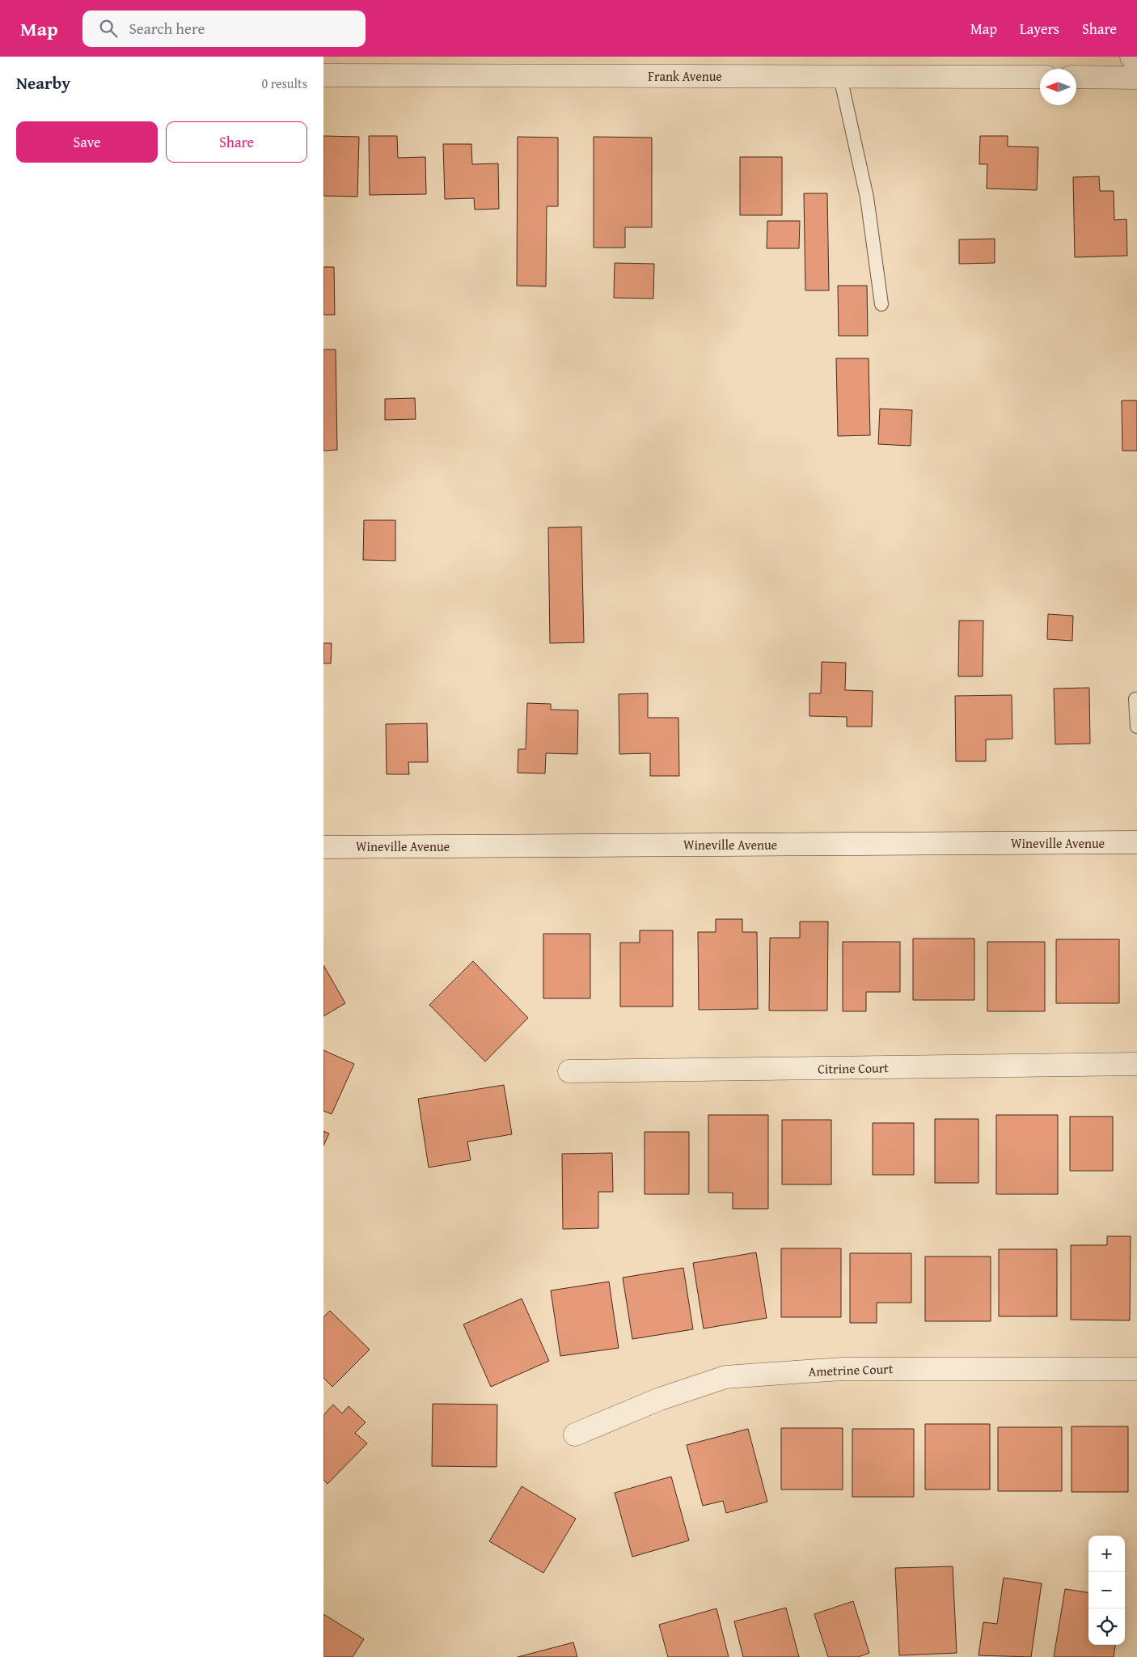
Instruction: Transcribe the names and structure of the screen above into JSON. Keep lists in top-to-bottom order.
{
  "streets": {
    "street": [
      "Frank Avenue",
      "Wineville Avenue",
      "Citrine Court",
      "Ametrine Court"
    ]
  },
  "north": "left",
  "page": {
    "header": "Map",
    "search": "Search here",
    "nav": ["Map", "Layers", "Share"],
    "heading": ["Nearby", "0 results"],
    "buttons": ["Save", "Share"],
    "map_buttons": ["+", "−"]
  }
}
